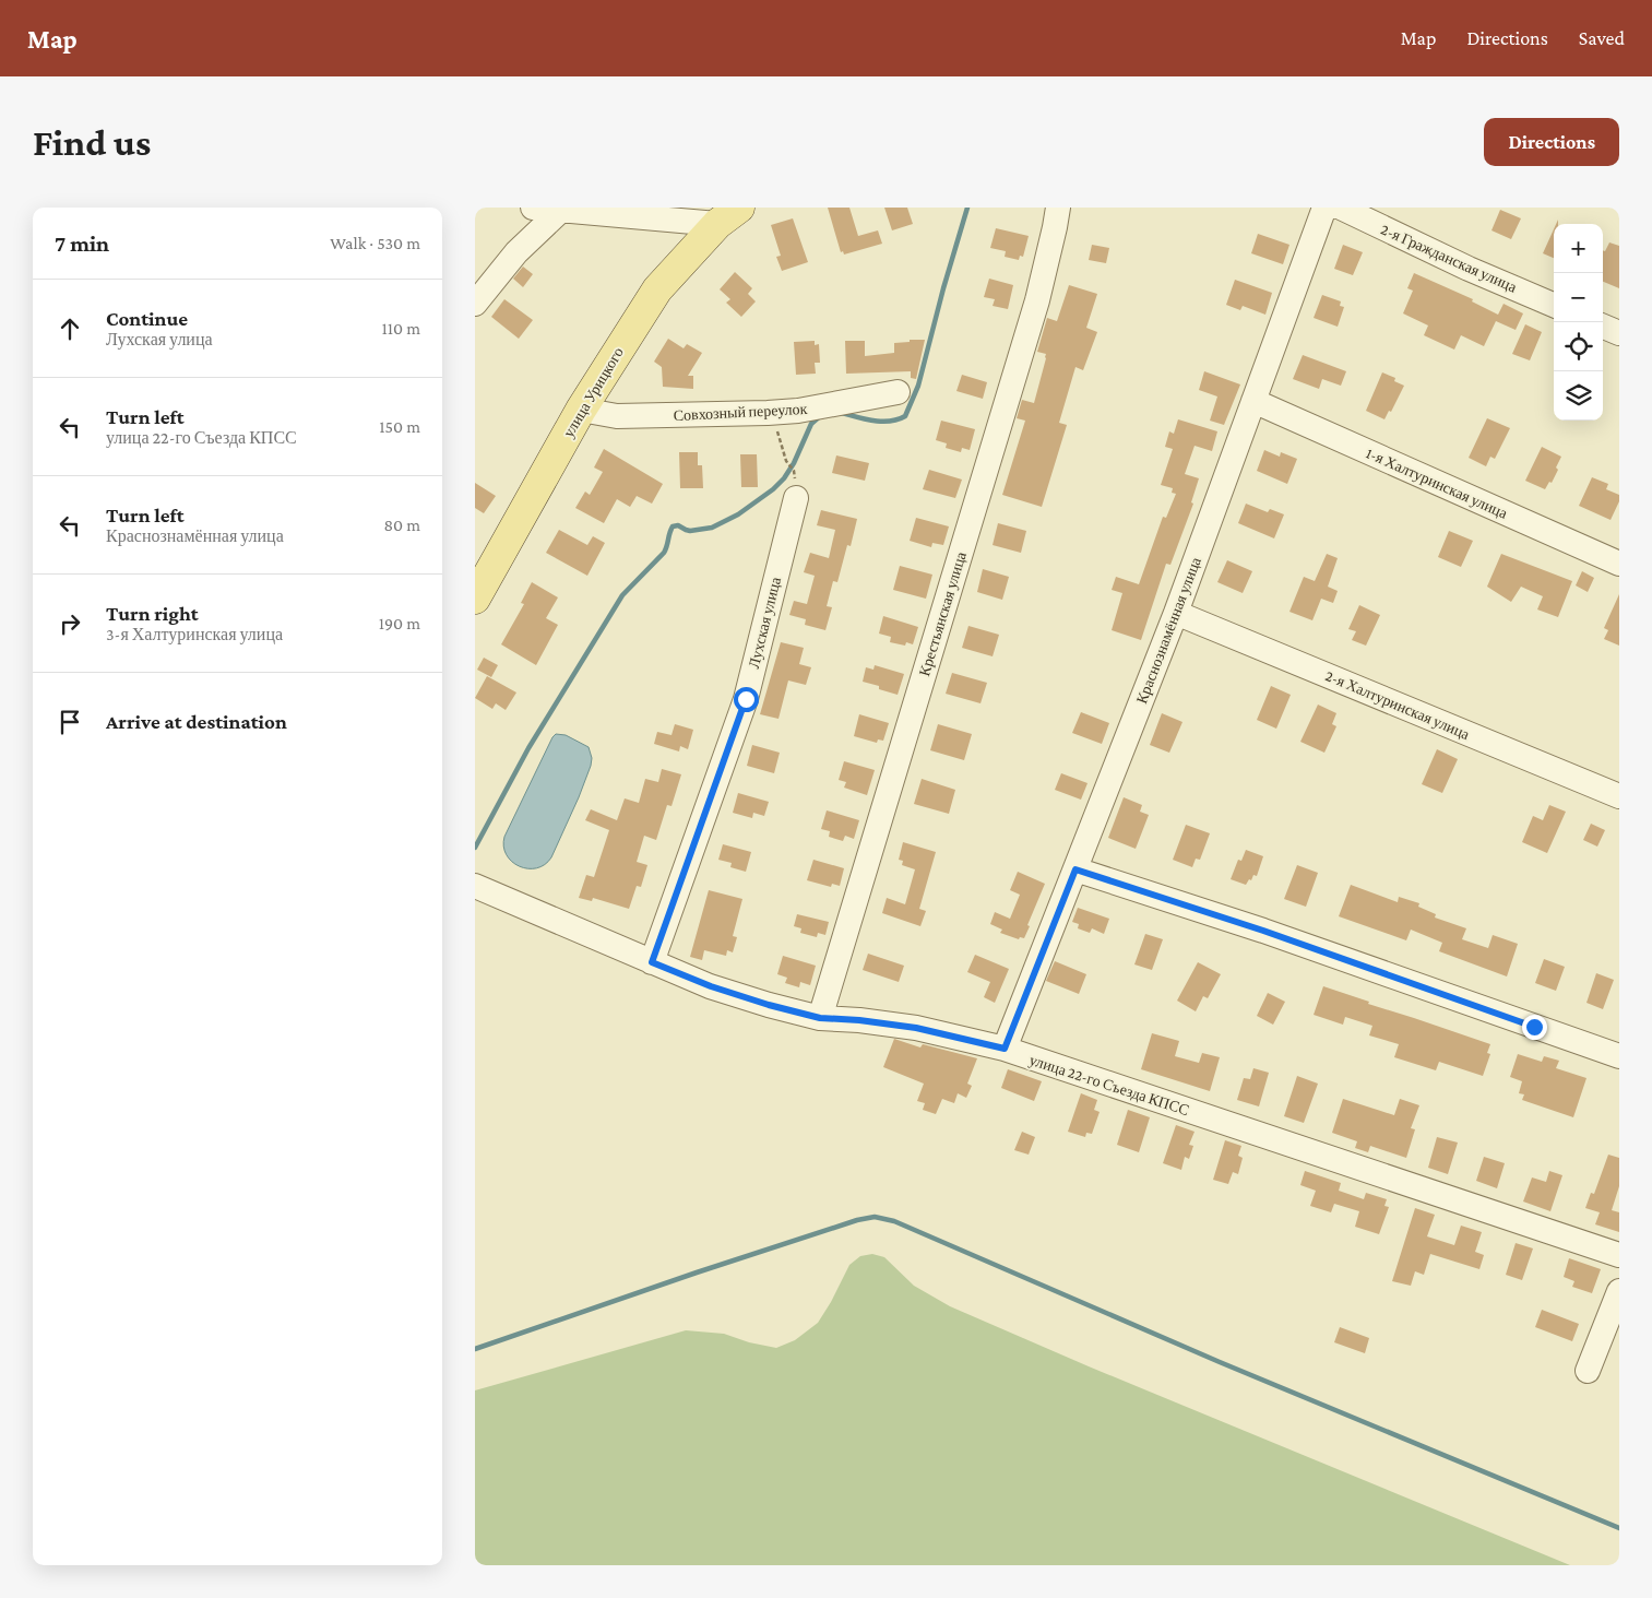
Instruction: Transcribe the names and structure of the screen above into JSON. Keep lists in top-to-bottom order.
{
  "streets": {
    "main road": ["улица Урицкого"],
    "street": [
      "2-я Гражданская улица",
      "Совхозный переулок",
      "1-я Халтуринская улица",
      "Крестьянская улица",
      "Лухская улица",
      "Краснознамённая улица",
      "2-я Халтуринская улица",
      "улица 22-го Съезда КПСС"
    ]
  },
  "crossings": [
    ["улица Урицкого", "Совхозный переулок"],
    ["1-я Халтуринская улица", "Краснознамённая улица"],
    ["Крестьянская улица", "улица 22-го Съезда КПСС"],
    ["Лухская улица", "улица 22-го Съезда КПСС"],
    ["Краснознамённая улица", "2-я Халтуринская улица"],
    ["Краснознамённая улица", "улица 22-го Съезда КПСС"]
  ],
  "page": {
    "header": "Map",
    "nav": ["Map", "Directions", "Saved"],
    "buttons": "Directions",
    "title": "Find us",
    "heading": ["7 min", "Walk · 530 m"],
    "map_buttons": ["+", "−"],
    "list": [
      ["Continue", "Лухская улица", "110 m"],
      ["Turn left", "улица 22-го Съезда КПСС", "150 m"],
      ["Turn left", "Краснознамённая улица", "80 m"],
      ["Turn right", "3-я Халтуринская улица", "190 m"],
      "Arrive at destination"
    ]
  }
}
